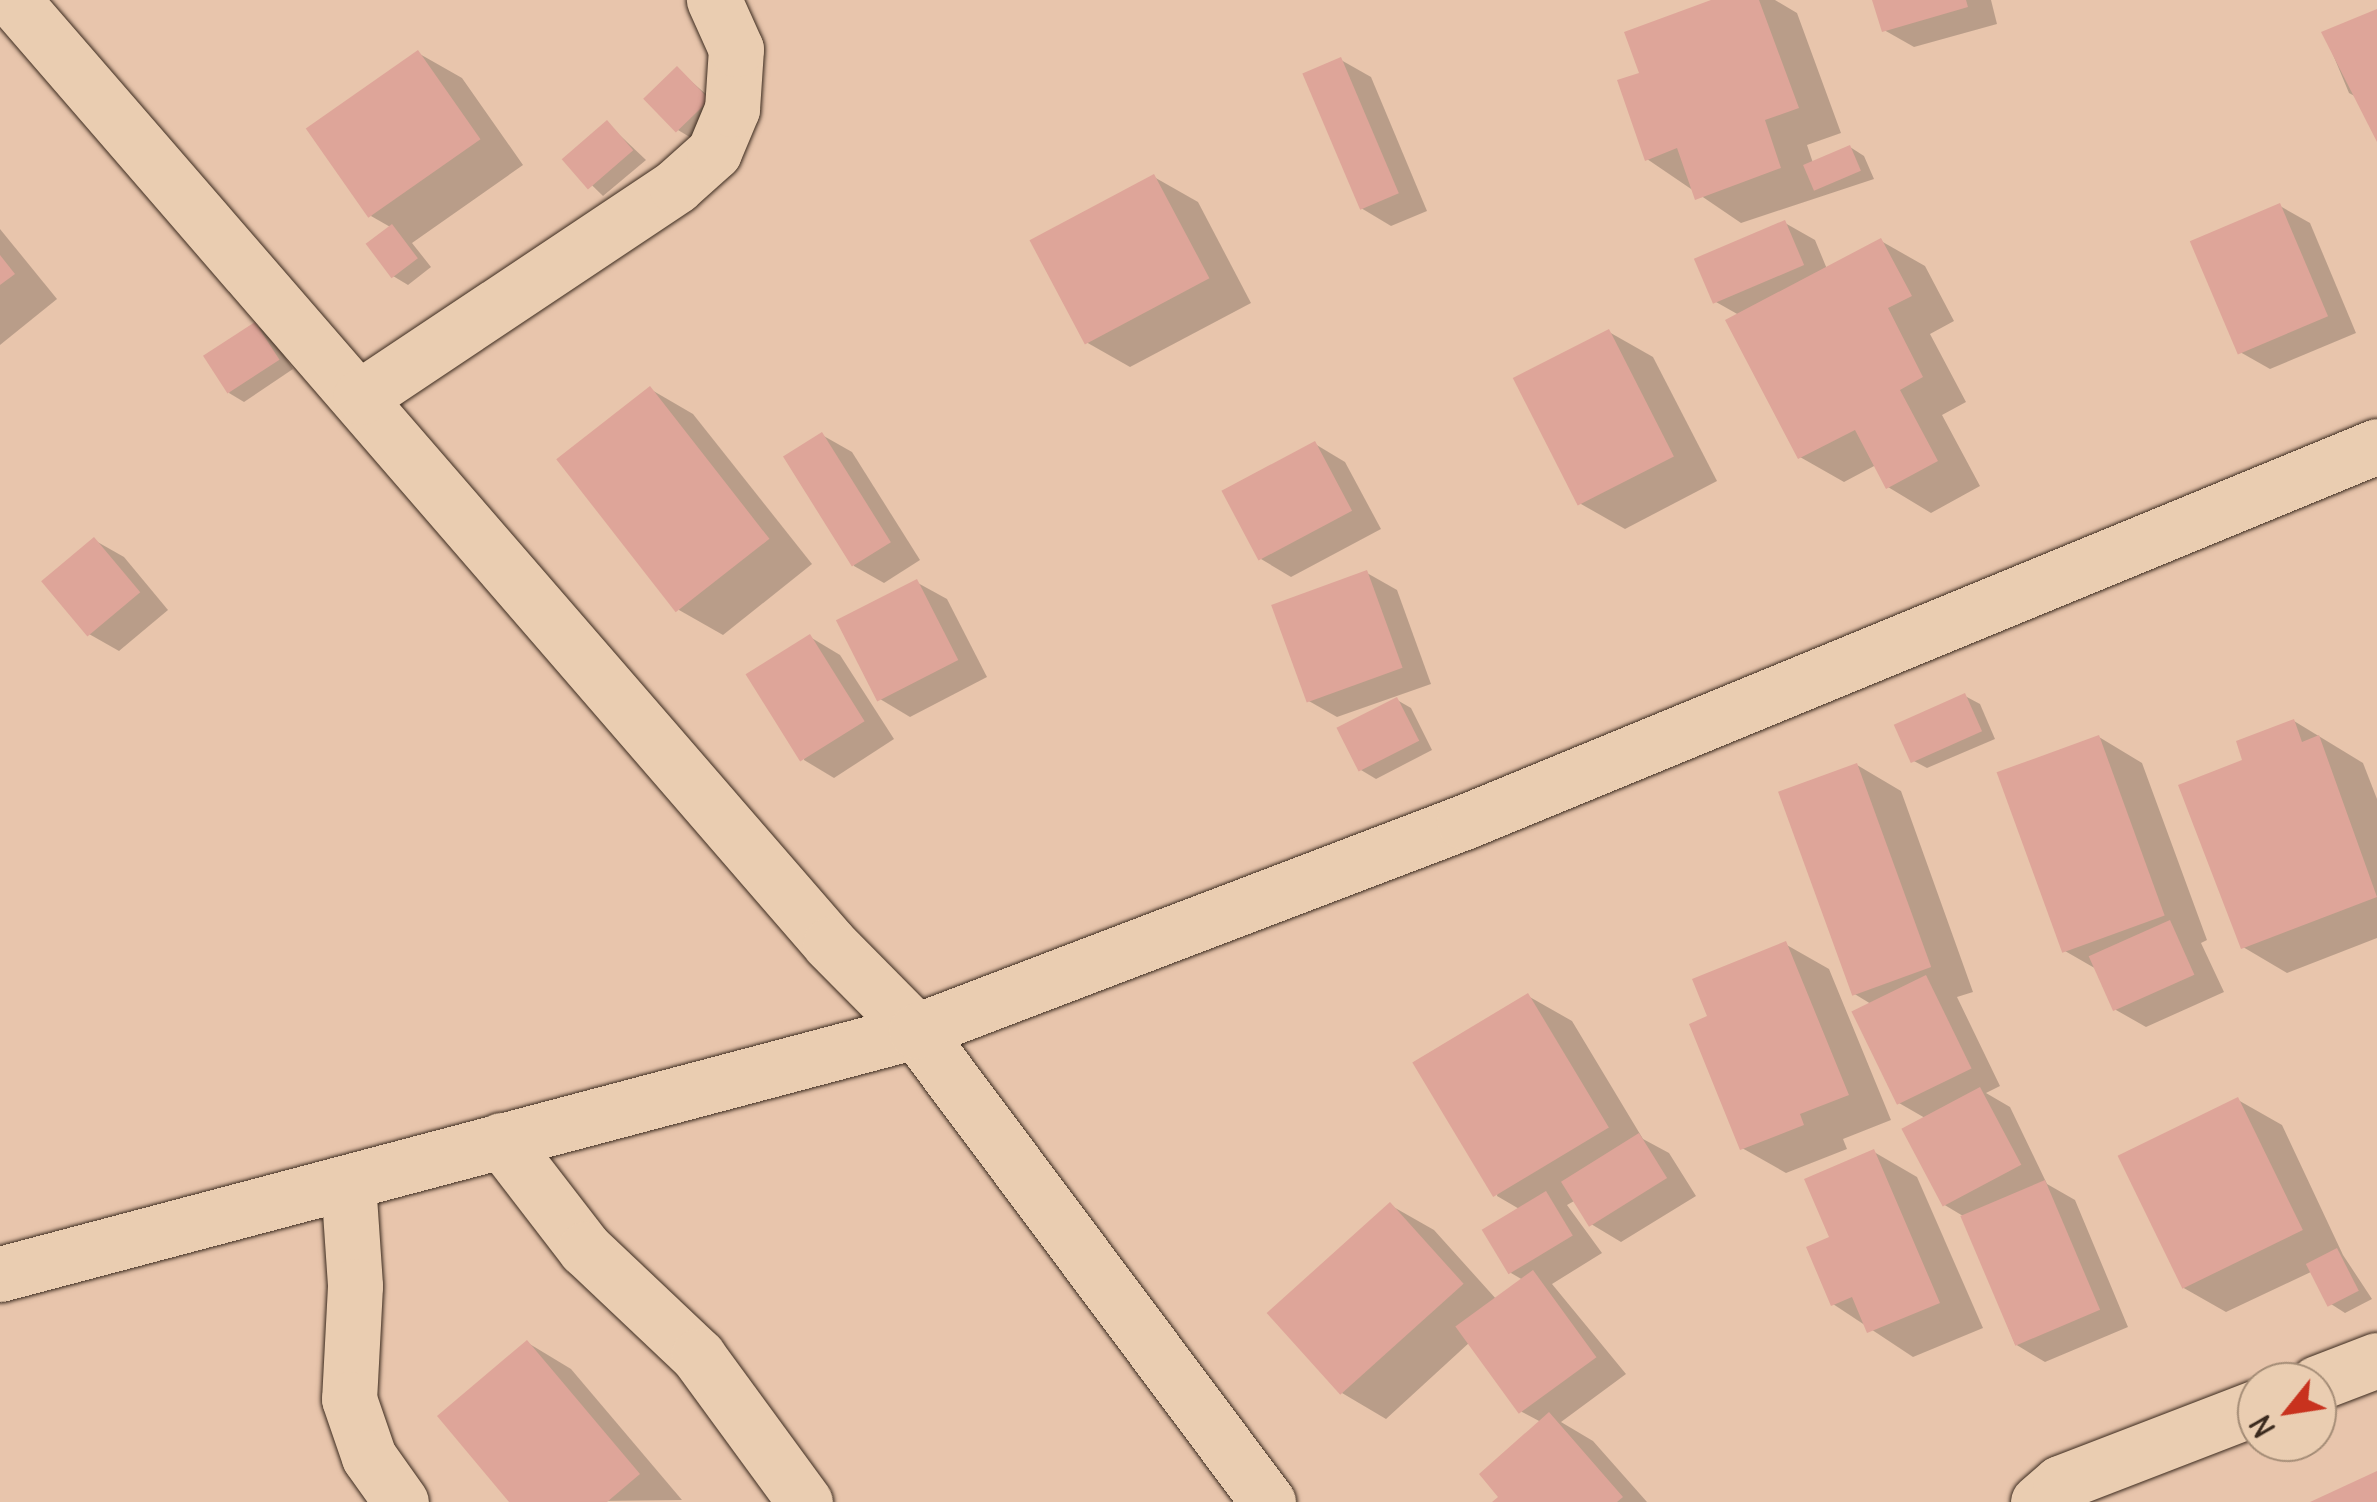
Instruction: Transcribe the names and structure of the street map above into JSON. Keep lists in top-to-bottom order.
{
  "north": "bottom left"
}
